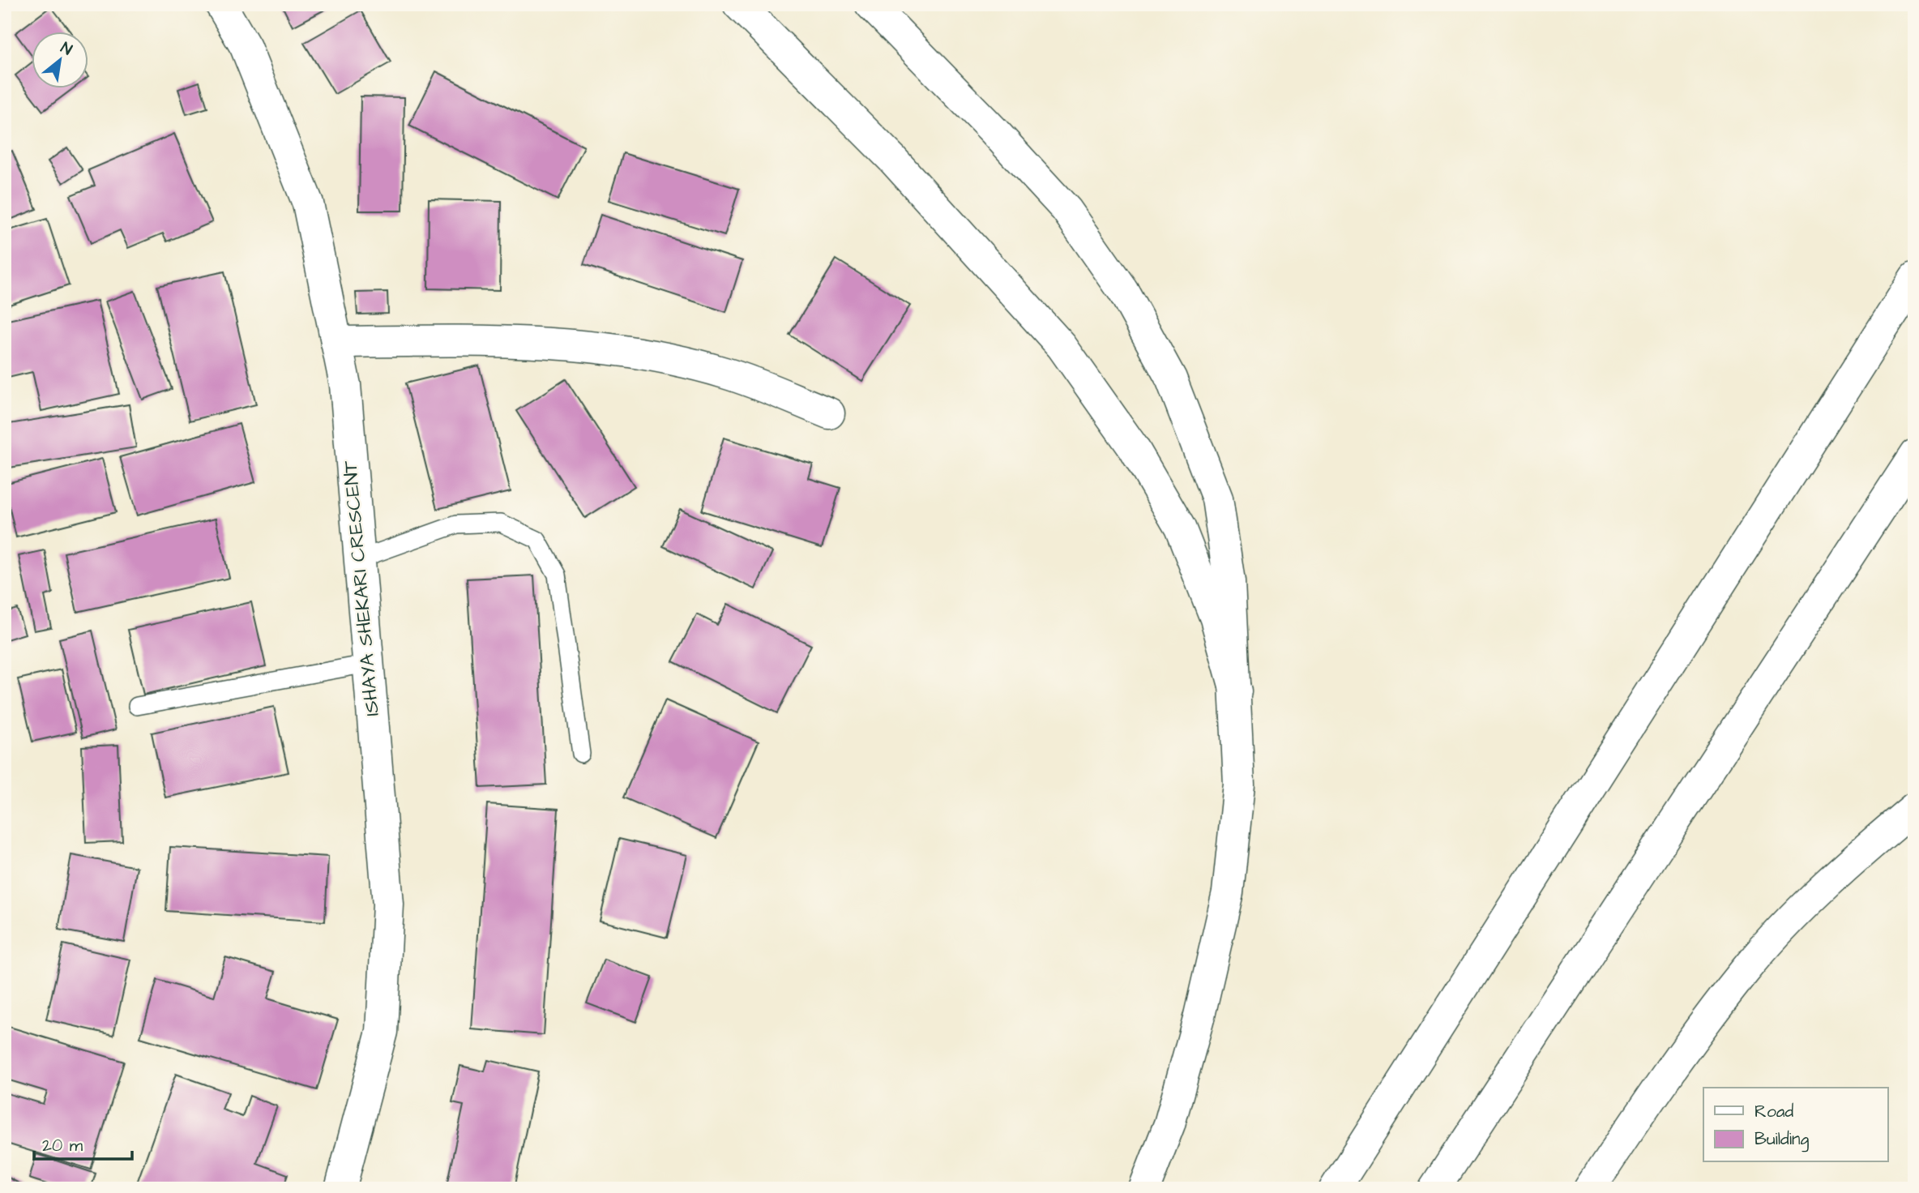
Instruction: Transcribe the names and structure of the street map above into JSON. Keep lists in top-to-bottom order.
{
  "streets": {
    "main road": ["ISHAYA SHEKARI CRESCENT"]
  },
  "legend": ["Road", "Building"],
  "scale_bar": "20 m",
  "north": "top right"
}
